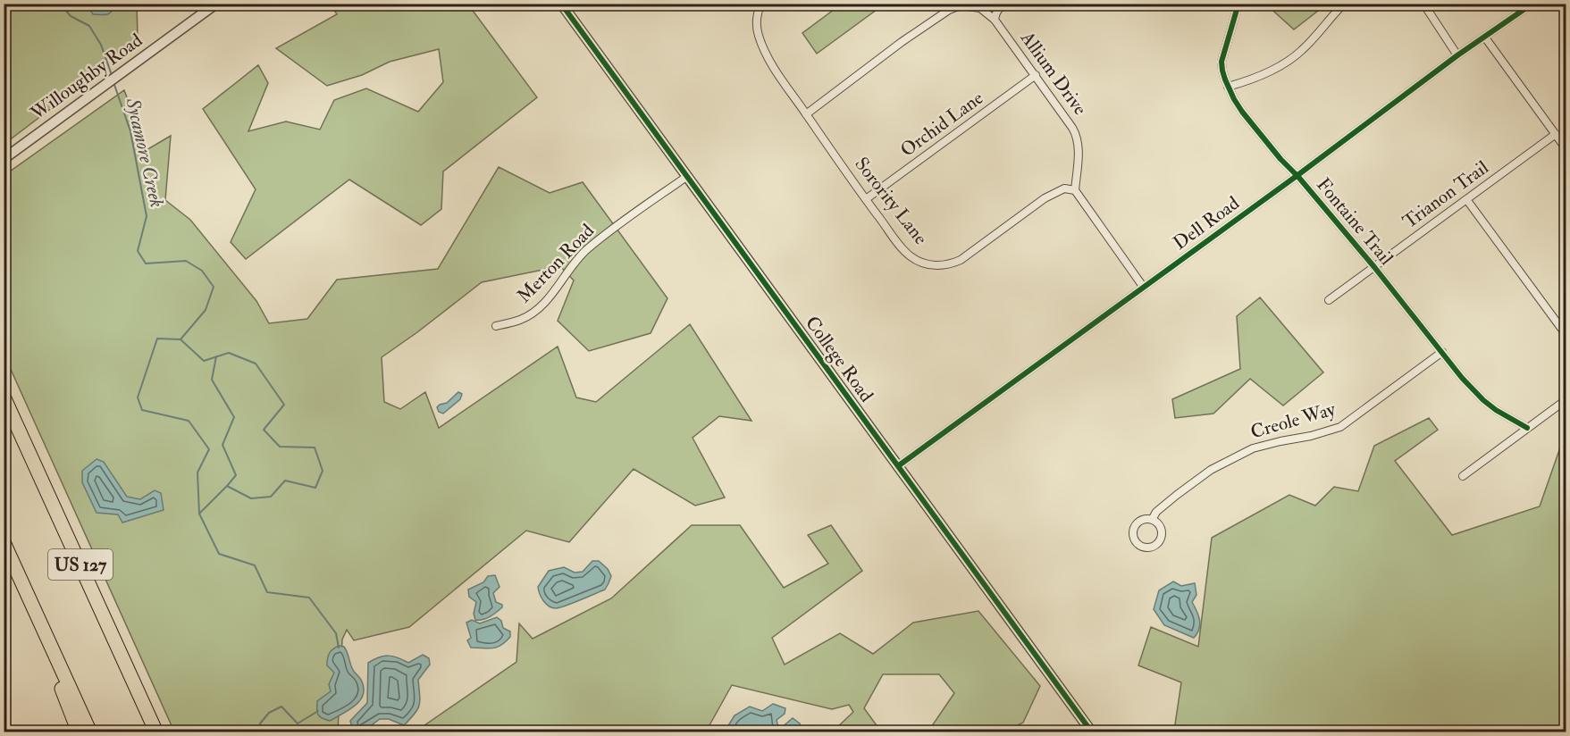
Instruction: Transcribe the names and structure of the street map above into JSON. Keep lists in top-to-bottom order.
{
  "streets": {
    "highway": ["US 127"],
    "street": [
      "Allium Drive",
      "Willoughby Road",
      "Orchid Lane",
      "Trianon Trail",
      "Sorority Lane",
      "Fontaine Trail",
      "Dell Road",
      "Merton Road",
      "College Road",
      "Creole Way"
    ]
  },
  "crossings": [
    ["Allium Drive", "Orchid Lane"],
    ["Allium Drive", "Sorority Lane"],
    ["Orchid Lane", "Sorority Lane"],
    ["Trianon Trail", "Fontaine Trail"],
    ["Fontaine Trail", "Dell Road"],
    ["Fontaine Trail", "Creole Way"],
    ["Dell Road", "College Road"],
    ["Merton Road", "College Road"]
  ],
  "water": ["Sycamore Creek"]
}
